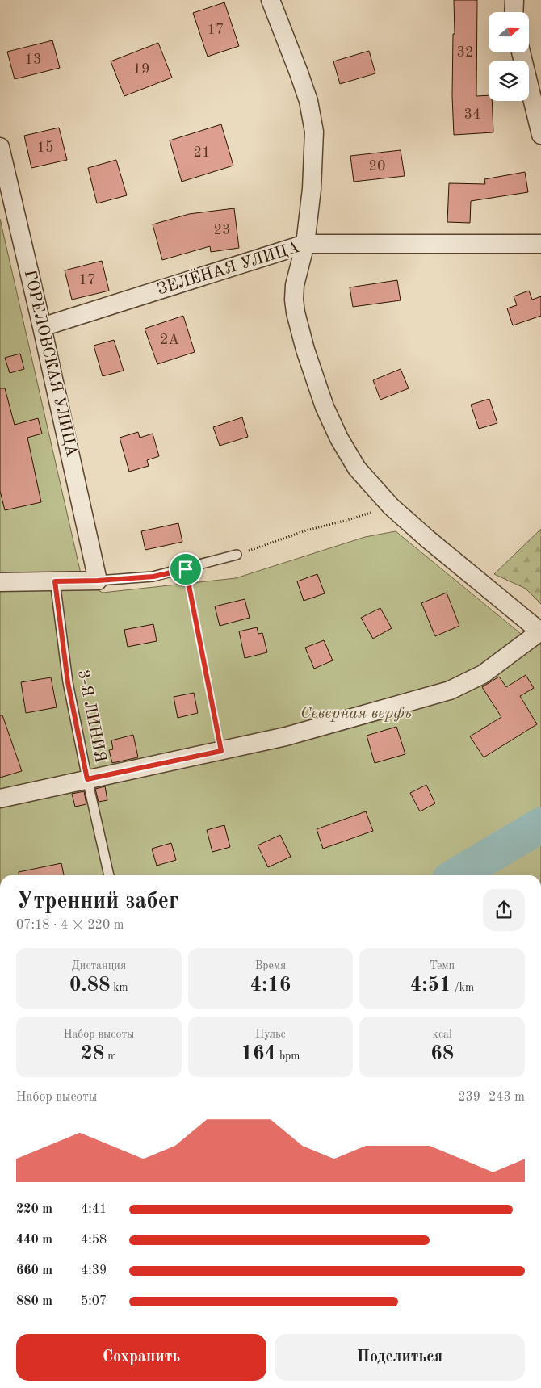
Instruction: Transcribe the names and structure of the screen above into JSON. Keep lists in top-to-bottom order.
{
  "streets": {
    "street": ["ЗЕЛЁНАЯ УЛИЦА", "ГОРЕЛОВСКАЯ УЛИЦА"],
    "lane": ["3-Я ЛИНИЯ"]
  },
  "crossings": [
    ["ЗЕЛЁНАЯ УЛИЦА", "ГОРЕЛОВСКАЯ УЛИЦА"]
  ],
  "parks": ["Северная верфь"],
  "house_numbers": [
    "17",
    "32",
    "13",
    "19",
    "34",
    "15",
    "21",
    "20",
    "23",
    "17",
    "2А"
  ],
  "north": "right",
  "page": {
    "heading": ["Утренний забег", "07:18 · 4 × 220 m"],
    "stats": [
      ["Дистанция", "0.88 km"],
      ["Время", "4:16"],
      ["Темп", "4:51 /km"],
      ["Набор высоты", "28 m"],
      ["Пульс", "164 bpm"],
      ["kcal", "68"]
    ],
    "chart": ["Набор высоты", "239–243 m"],
    "list": [
      {
        "name": "220 m",
        "note": "4:41"
      },
      {
        "name": "440 m",
        "note": "4:58"
      },
      {
        "name": "660 m",
        "note": "4:39"
      },
      {
        "name": "880 m",
        "note": "5:07"
      }
    ],
    "buttons": ["Сохранить", "Поделиться"]
  }
}
